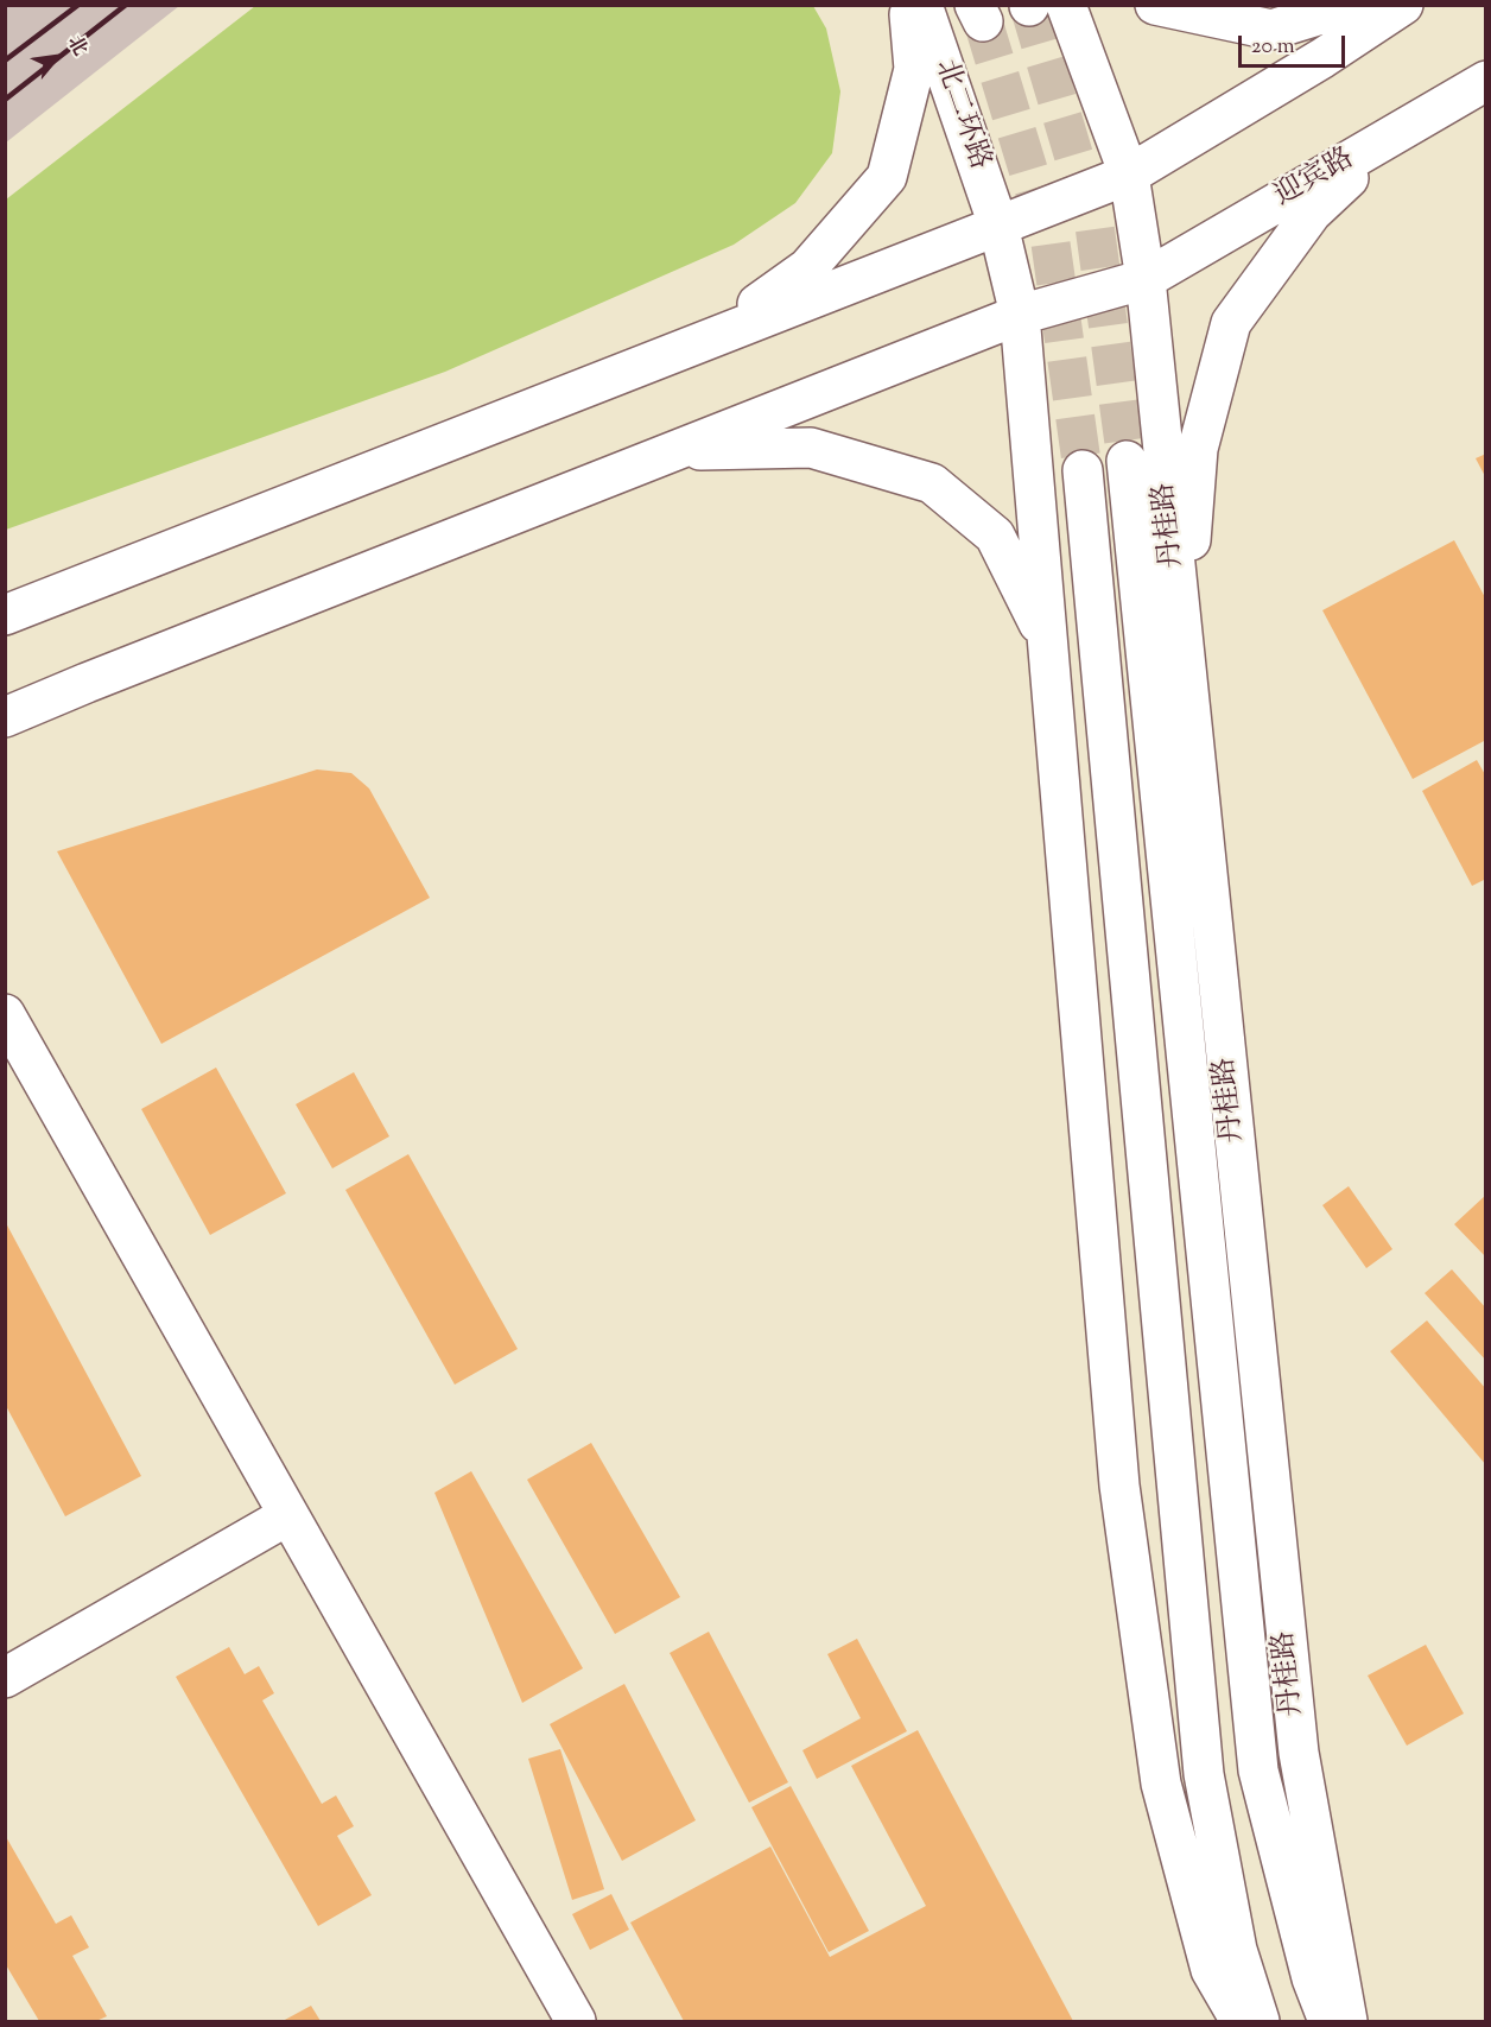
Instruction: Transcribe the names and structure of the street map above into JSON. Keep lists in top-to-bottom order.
{
  "streets": {
    "main road": ["北二环路", "迎宾路", "丹桂路"]
  },
  "crossings": [
    ["迎宾路", "丹桂路"]
  ],
  "scale_bar": "20 m",
  "north": "top right"
}
